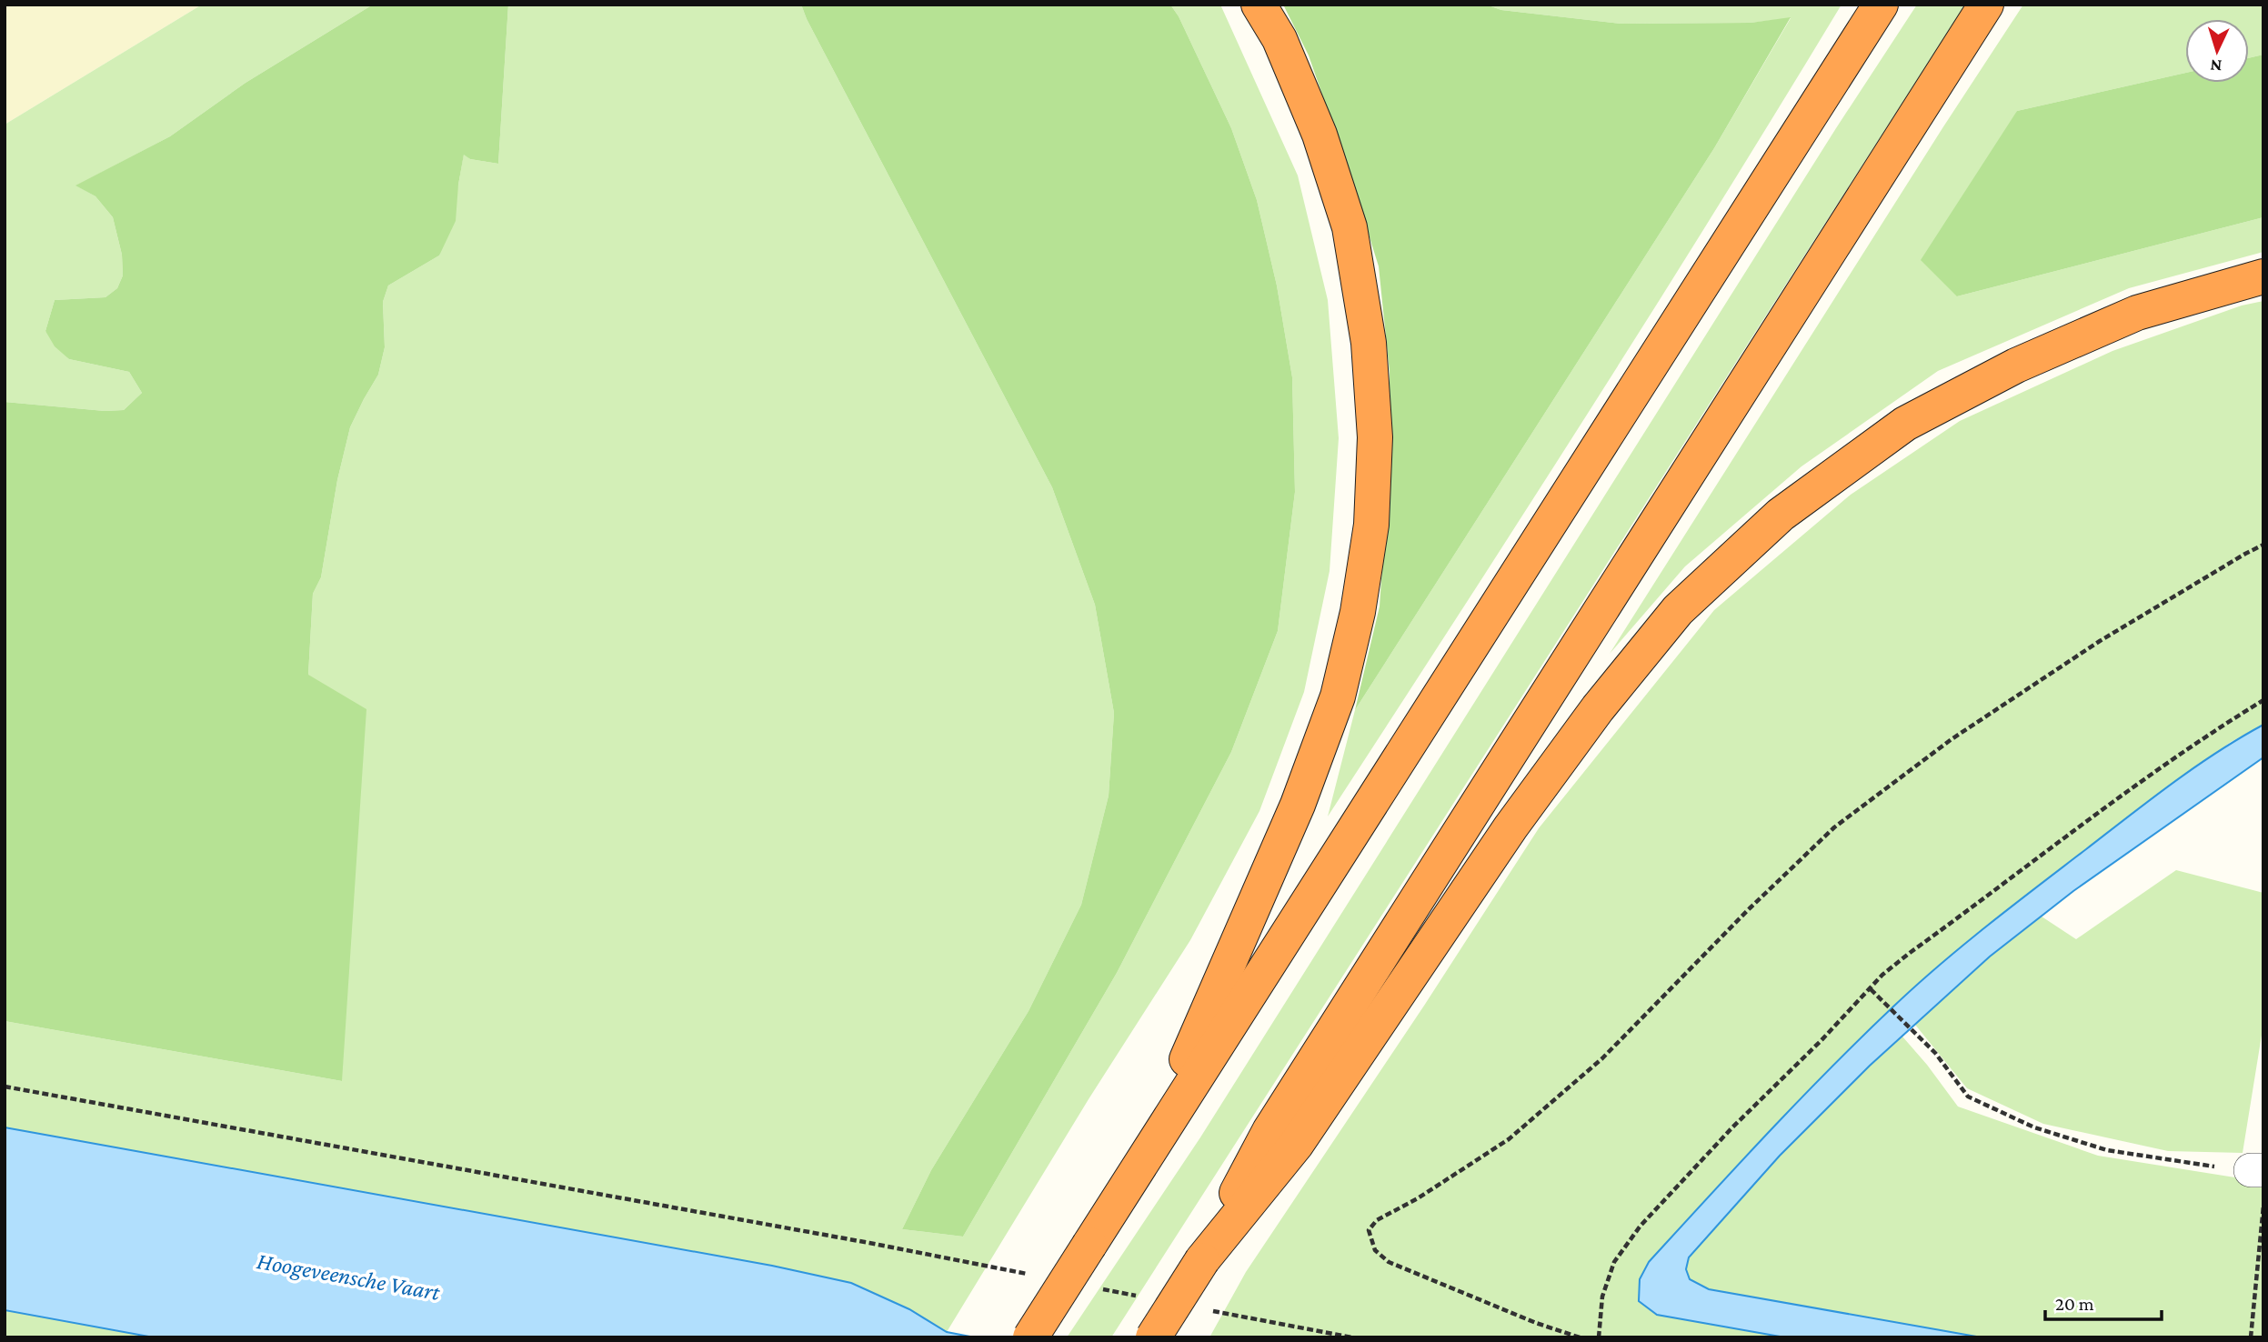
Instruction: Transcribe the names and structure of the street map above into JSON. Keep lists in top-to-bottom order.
{
  "water": ["Hoogeveensche Vaart"],
  "scale_bar": "20 m",
  "north": "bottom"
}
